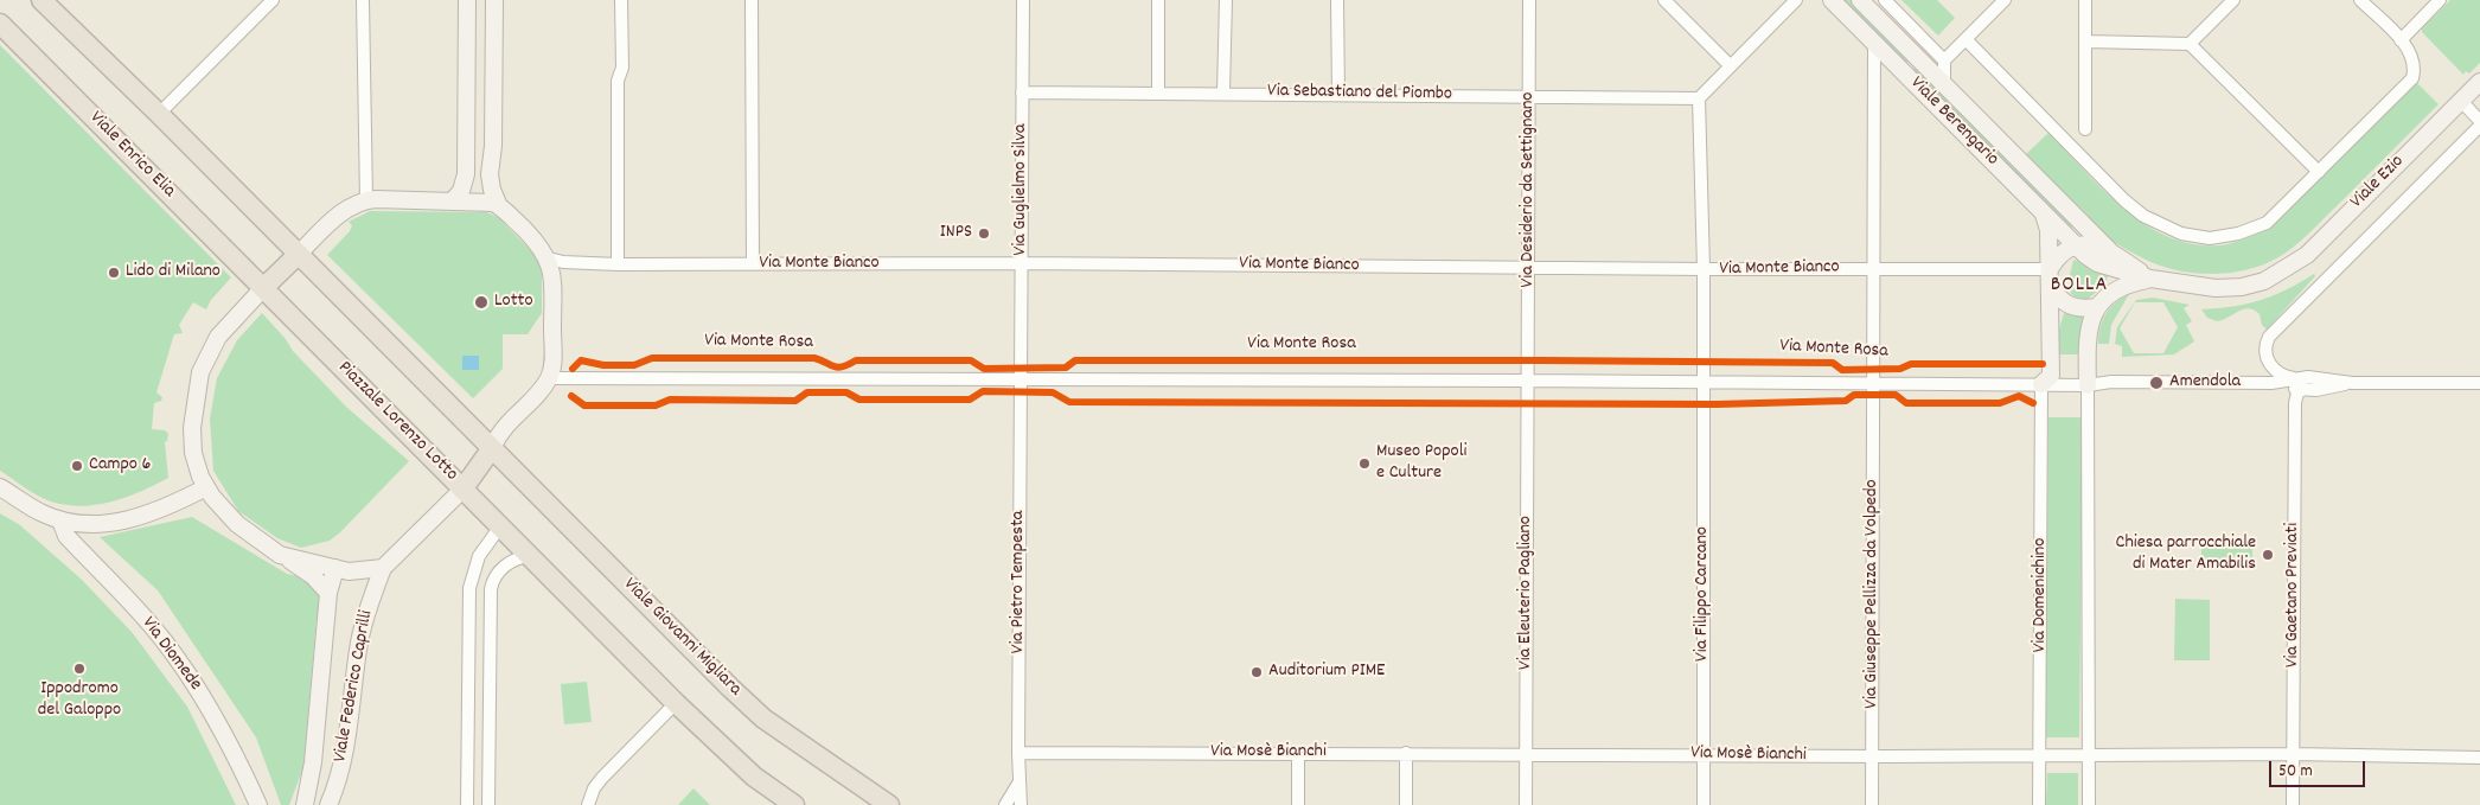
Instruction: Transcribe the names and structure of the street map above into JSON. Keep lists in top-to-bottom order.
{
  "streets": {
    "main road": ["Viale Enrico Elia", "Piazzale Lorenzo Lotto", "Viale Giovanni Migliara"],
    "street": [
      "Via Sebastiano del Piombo",
      "Viale Berengario",
      "Viale Ezio",
      "Via Guglielmo Silva",
      "Via Desiderio da Settignano",
      "Via Monte Bianco",
      "Via Monte Rosa",
      "Via Pietro Tempesta",
      "Via Eleuterio Pagliano",
      "Via Filippo Carcano",
      "Via Giuseppe Pellizza da Volpedo",
      "Via Domenichino",
      "Via Gaetano Previati",
      "Via Diomede",
      "Viale Federico Caprilli",
      "Via Mosè Bianchi"
    ]
  },
  "crossings": [
    ["Via Sebastiano del Piombo", "Via Guglielmo Silva"],
    ["Via Sebastiano del Piombo", "Via Desiderio da Settignano"],
    ["Via Sebastiano del Piombo", "Via Filippo Carcano"],
    ["Viale Berengario", "Via Monte Bianco"],
    ["Viale Berengario", "Via Giuseppe Pellizza da Volpedo"],
    ["Viale Enrico Elia", "Piazzale Lorenzo Lotto"],
    ["Via Guglielmo Silva", "Via Monte Bianco"],
    ["Via Guglielmo Silva", "Via Monte Rosa"],
    ["Via Guglielmo Silva", "Via Pietro Tempesta"],
    ["Via Desiderio da Settignano", "Via Monte Bianco"],
    ["Via Desiderio da Settignano", "Via Monte Rosa"],
    ["Via Desiderio da Settignano", "Via Eleuterio Pagliano"],
    ["Via Monte Bianco", "Via Filippo Carcano"],
    ["Via Monte Bianco", "Via Giuseppe Pellizza da Volpedo"],
    ["Via Monte Rosa", "Via Pietro Tempesta"],
    ["Via Monte Rosa", "Via Eleuterio Pagliano"],
    ["Via Monte Rosa", "Via Filippo Carcano"],
    ["Via Monte Rosa", "Via Giuseppe Pellizza da Volpedo"],
    ["Via Monte Rosa", "Via Domenichino"],
    ["Piazzale Lorenzo Lotto", "Viale Federico Caprilli"],
    ["Via Pietro Tempesta", "Via Mosè Bianchi"],
    ["Via Eleuterio Pagliano", "Via Mosè Bianchi"],
    ["Via Filippo Carcano", "Via Mosè Bianchi"],
    ["Via Giuseppe Pellizza da Volpedo", "Via Mosè Bianchi"],
    ["Via Domenichino", "Via Mosè Bianchi"],
    ["Via Gaetano Previati", "Via Mosè Bianchi"]
  ],
  "districts": ["BOLLA"],
  "places": [
    "INPS",
    "Lido di Milano",
    "Lotto",
    "Amendola",
    "Museo Popoli e Culture",
    "Campo 6",
    "Chiesa parrocchiale di Mater Amabilis",
    "Ippodromo del Galoppo",
    "Auditorium PIME"
  ],
  "scale_bar": "50 m"
}
